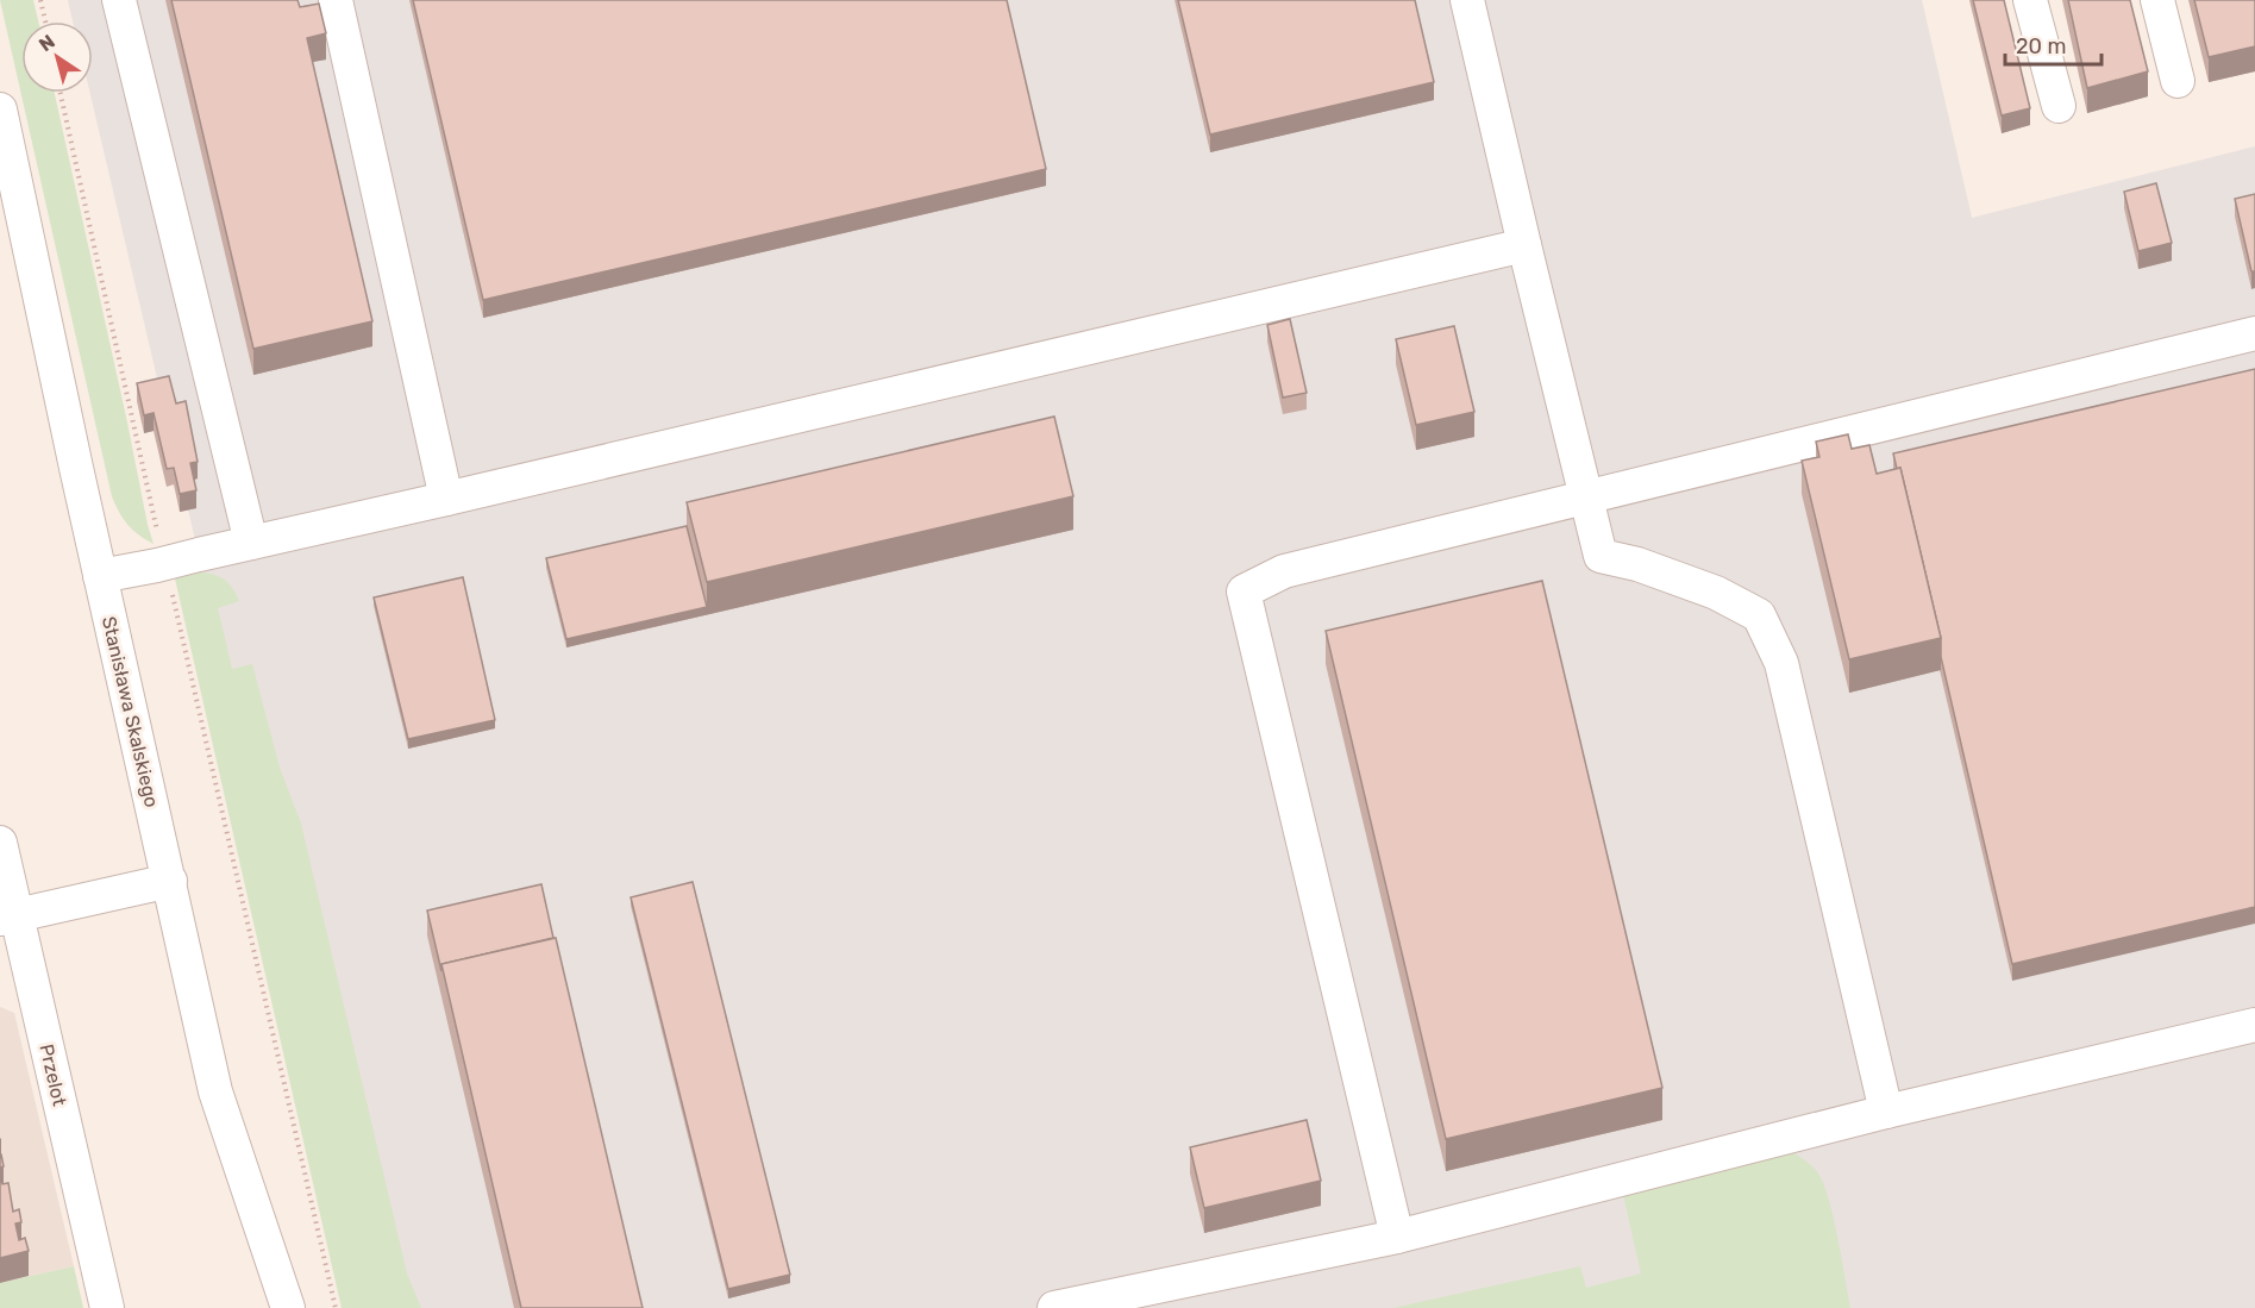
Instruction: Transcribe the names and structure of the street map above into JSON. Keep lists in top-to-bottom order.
{
  "streets": {
    "street": ["Stanisława Skalskiego", "Przelot"]
  },
  "scale_bar": "20 m",
  "north": "top left"
}
